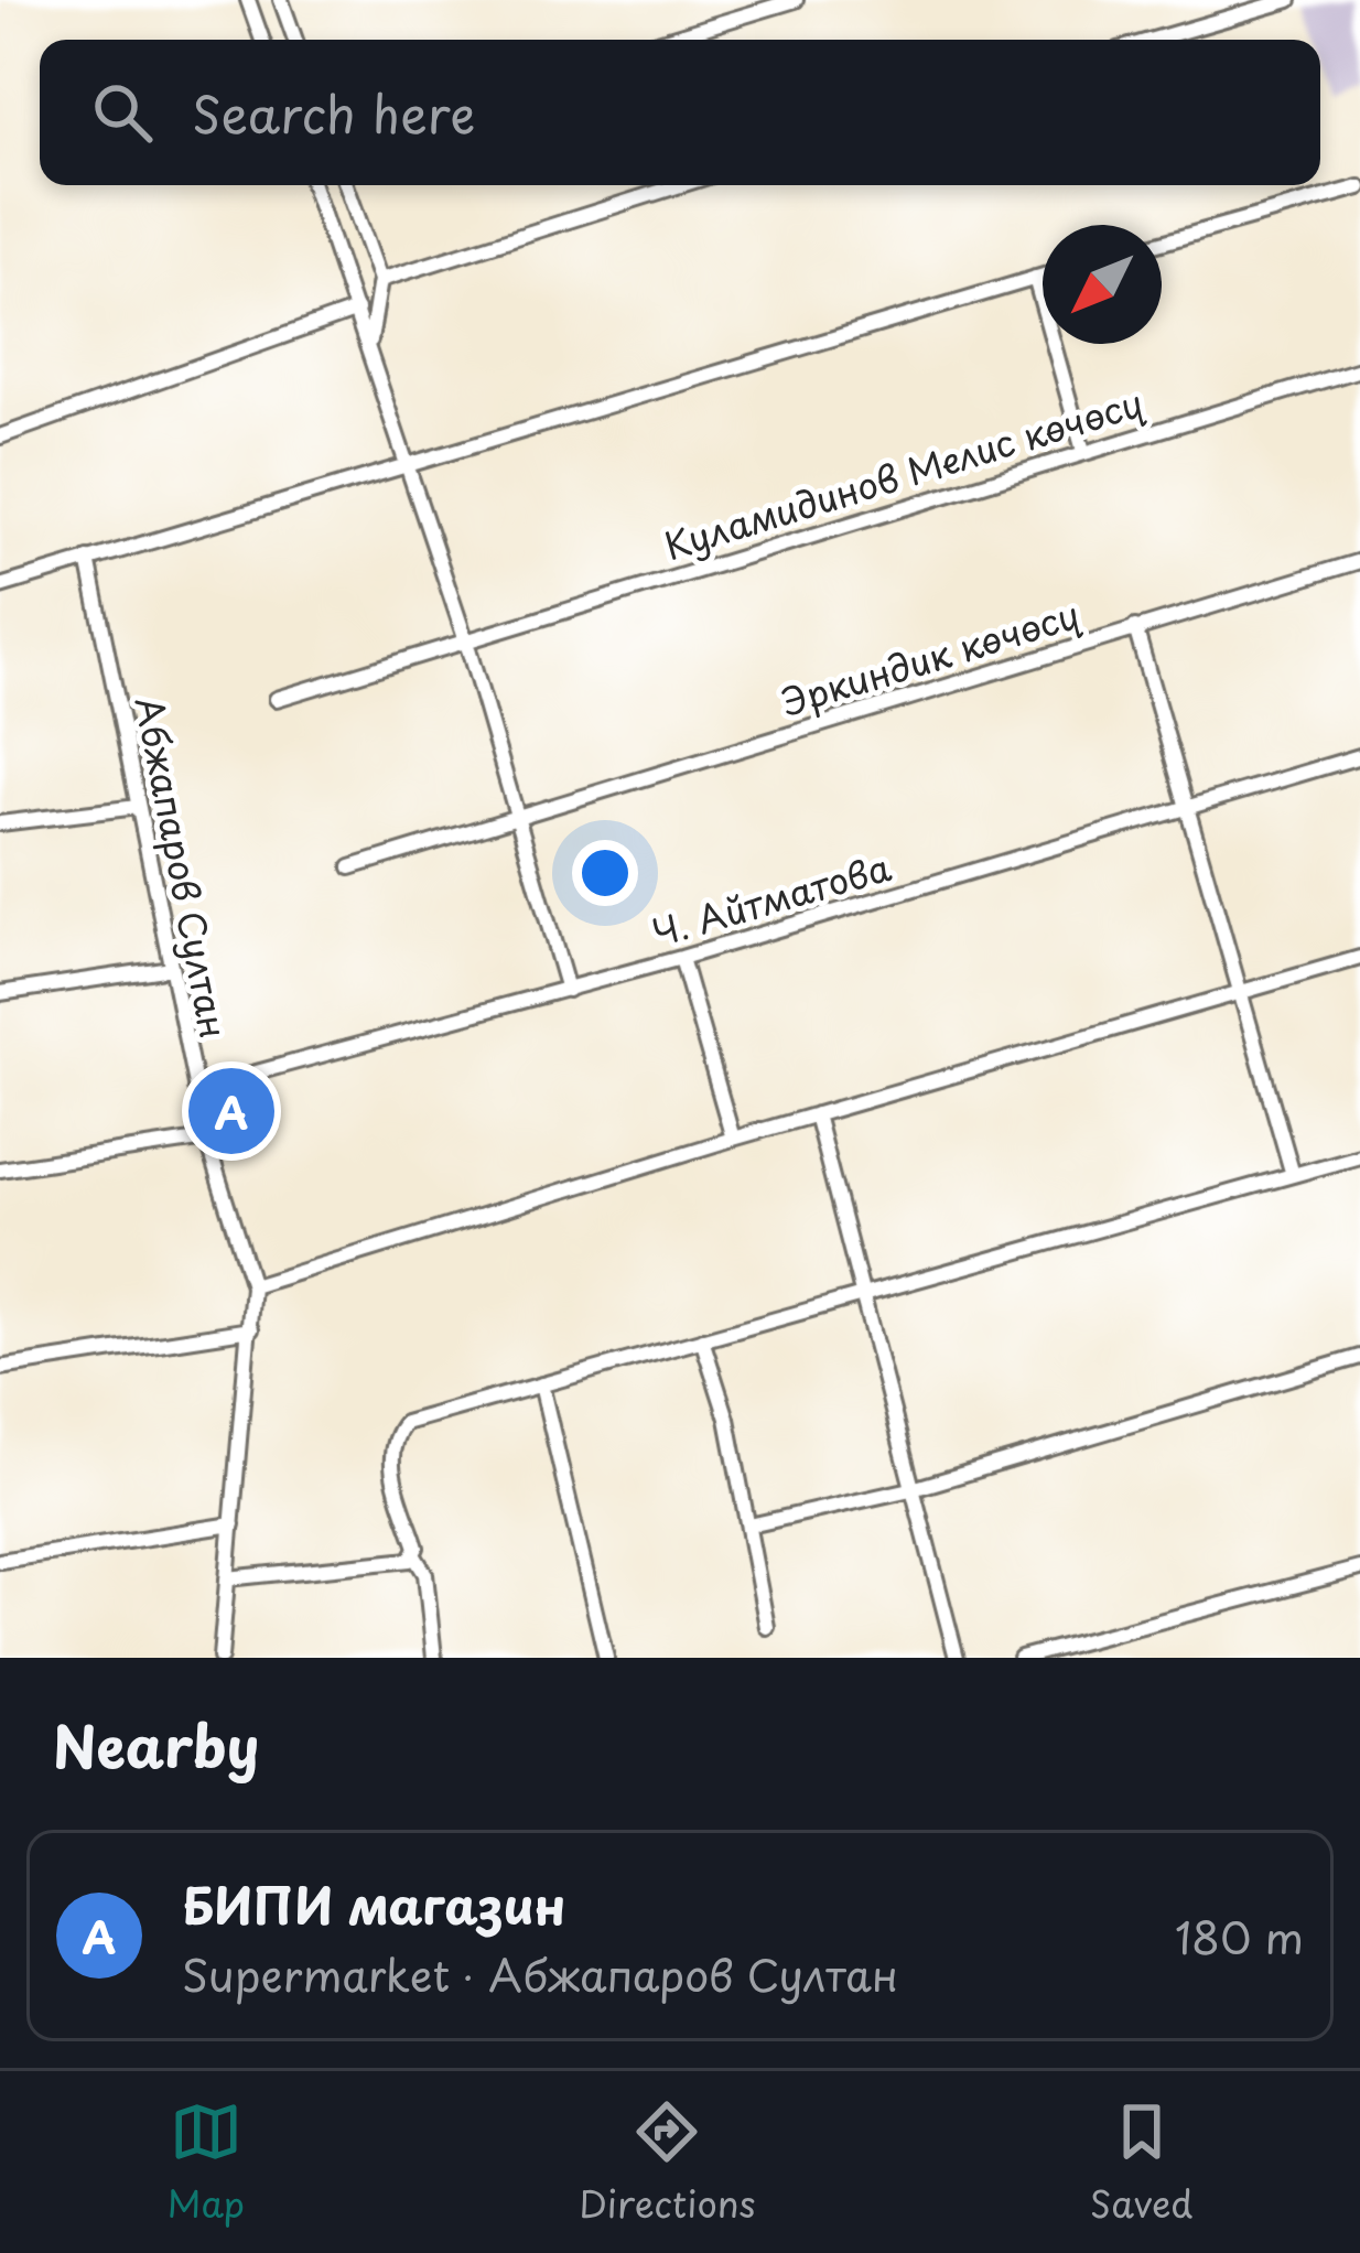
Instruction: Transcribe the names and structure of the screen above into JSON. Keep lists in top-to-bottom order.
{
  "streets": {
    "street": [
      "Куламидинов Мелис көчөсү",
      "Эркиндик көчөсү",
      "Абжапаров Султан",
      "Ч. Айтматова"
    ]
  },
  "crossings": [
    ["Абжапаров Султан", "Ч. Айтматова"]
  ],
  "north": "bottom left",
  "page": {
    "search": "Search here",
    "pins": "A",
    "heading": "Nearby",
    "list": [
      {
        "mark": "A",
        "name": "БИПИ магазин",
        "note": "Supermarket · Абжапаров Султан",
        "value": "180 m"
      }
    ],
    "nav": ["Map", "Directions", "Saved"]
  }
}
